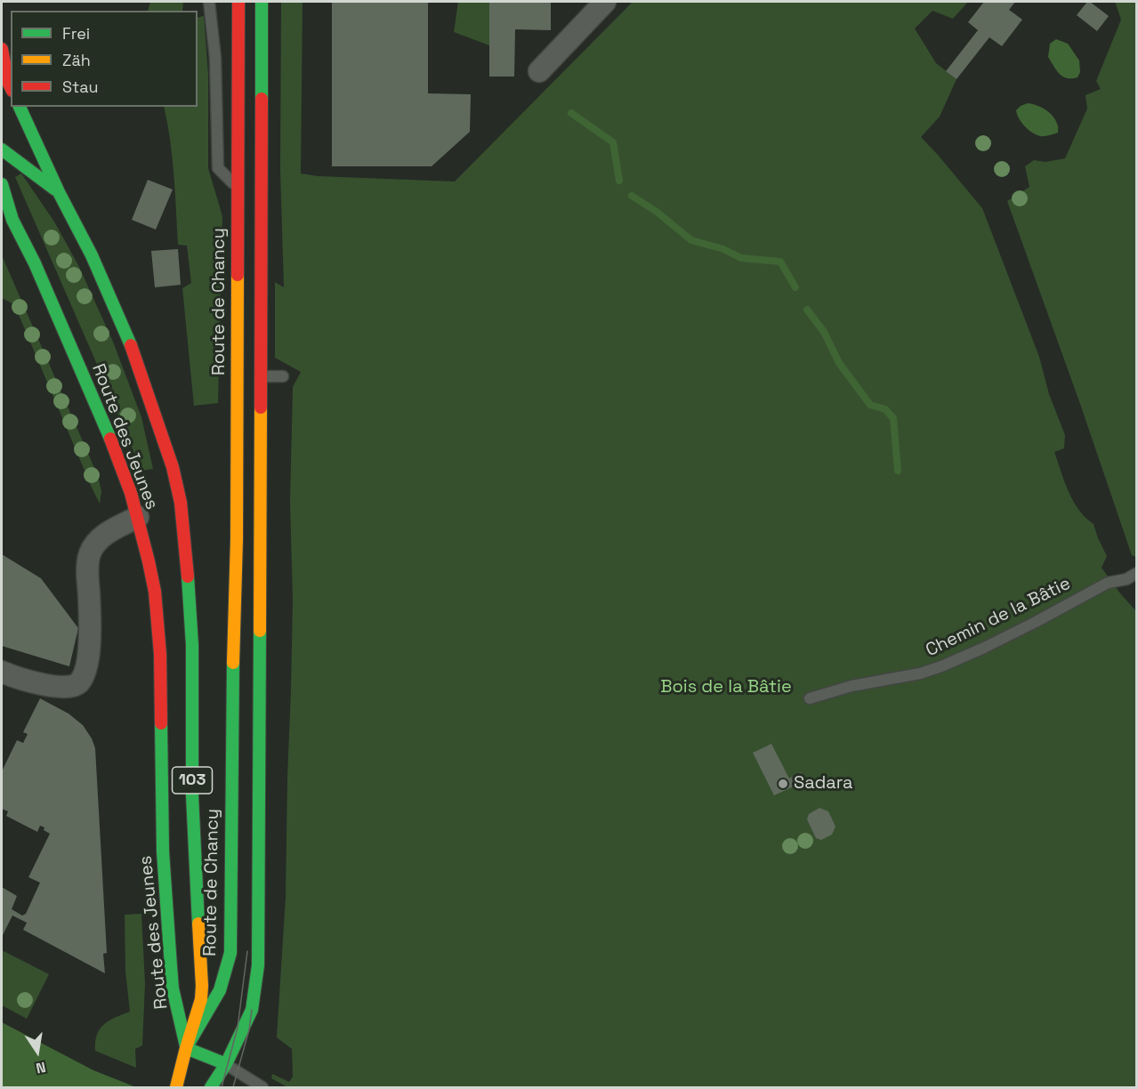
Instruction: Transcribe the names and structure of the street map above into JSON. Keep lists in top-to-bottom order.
{
  "streets": {
    "main road": ["Route de Chancy", "Route des Jeunes", "103"],
    "lane": ["Chemin de la Bâtie"]
  },
  "crossings": [
    ["Route de Chancy", "Route des Jeunes"],
    ["Route de Chancy", "103"],
    ["Route des Jeunes", "103"]
  ],
  "parks": ["Bois de la Bâtie"],
  "places": ["Sadara"],
  "legend": ["Frei", "Zäh", "Stau"],
  "north": "bottom"
}
